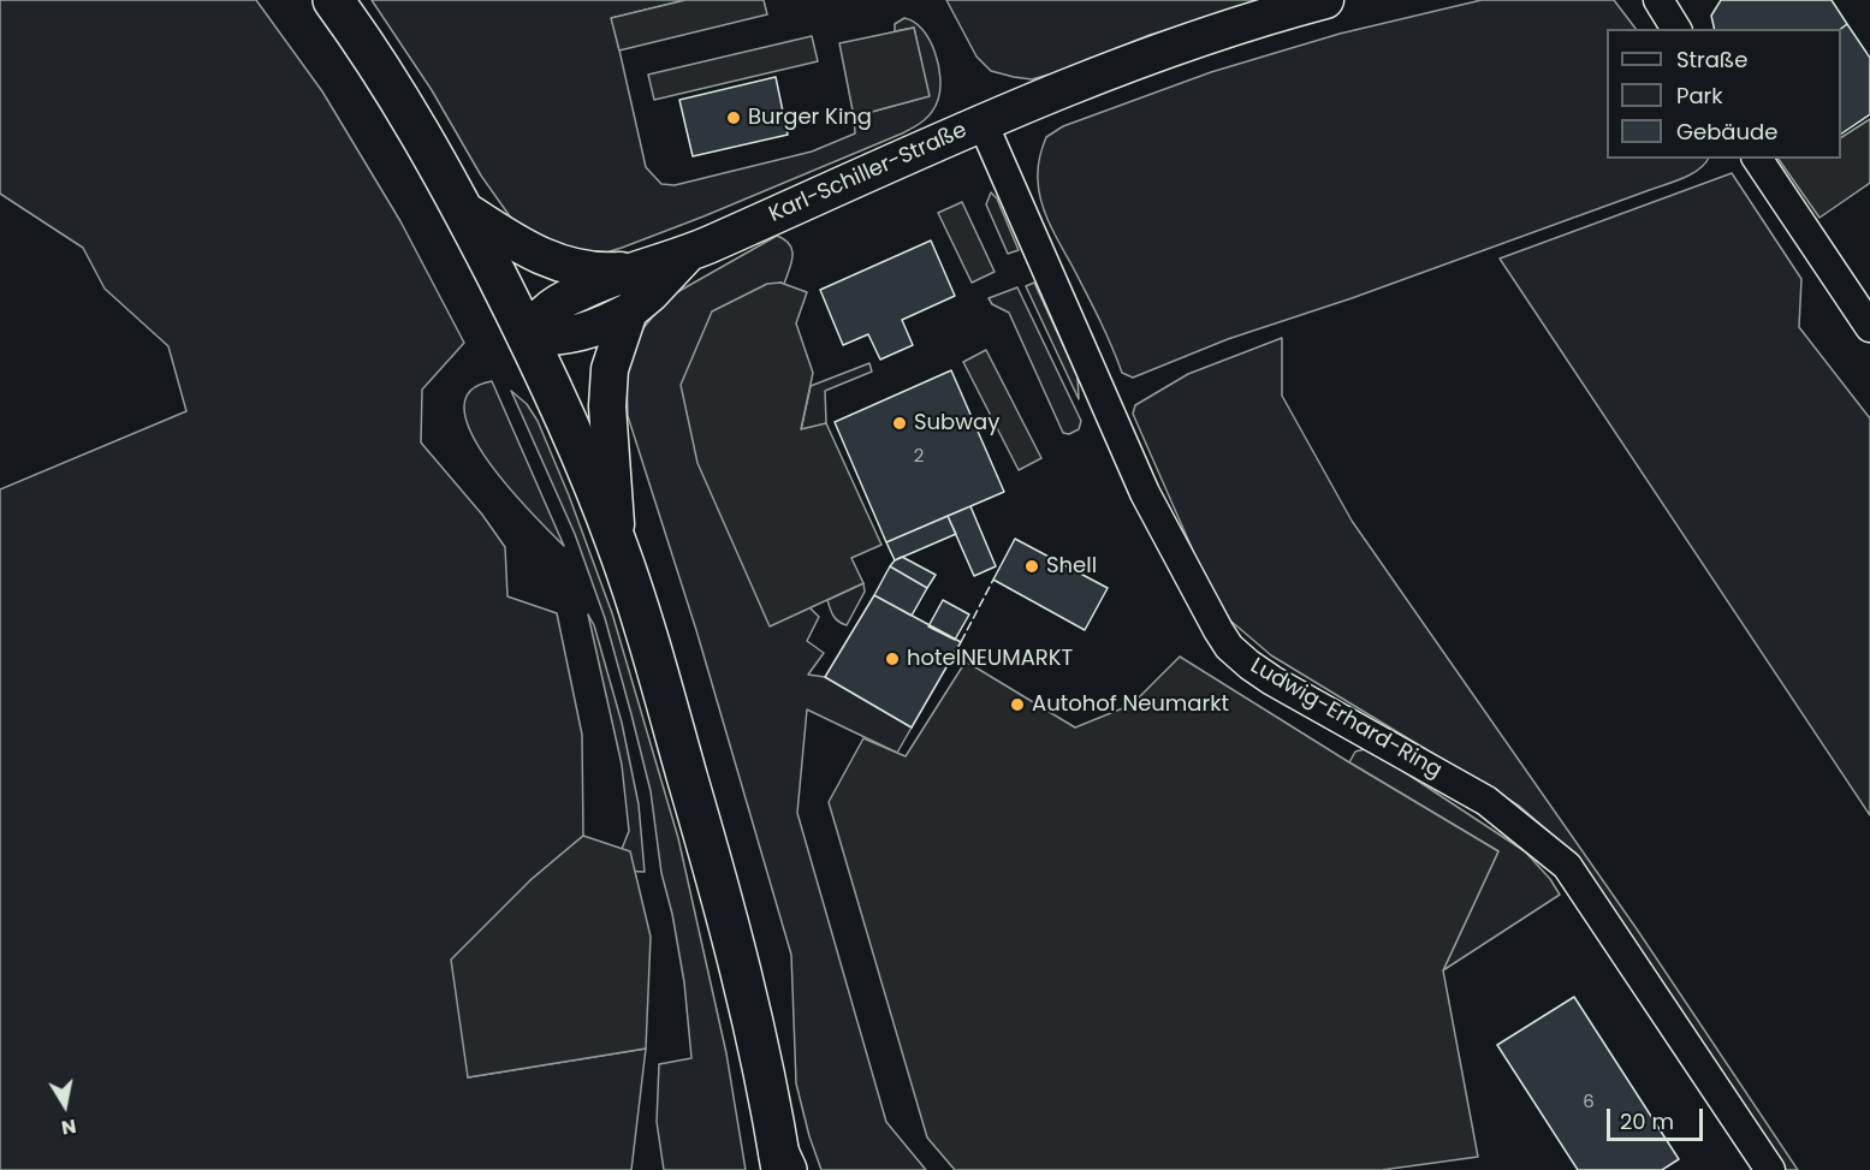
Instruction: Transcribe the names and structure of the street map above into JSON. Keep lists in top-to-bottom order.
{
  "streets": {
    "street": ["Karl-Schiller-Straße", "Ludwig-Erhard-Ring"]
  },
  "crossings": [
    ["Karl-Schiller-Straße", "Ludwig-Erhard-Ring"]
  ],
  "places": [
    "Burger King",
    "Subway",
    "Shell",
    "hotelNEUMARKT",
    "Autohof Neumarkt"
  ],
  "house_numbers": ["2", "6"],
  "legend": ["Straße", "Park", "Gebäude"],
  "scale_bar": "20 m",
  "north": "bottom"
}
